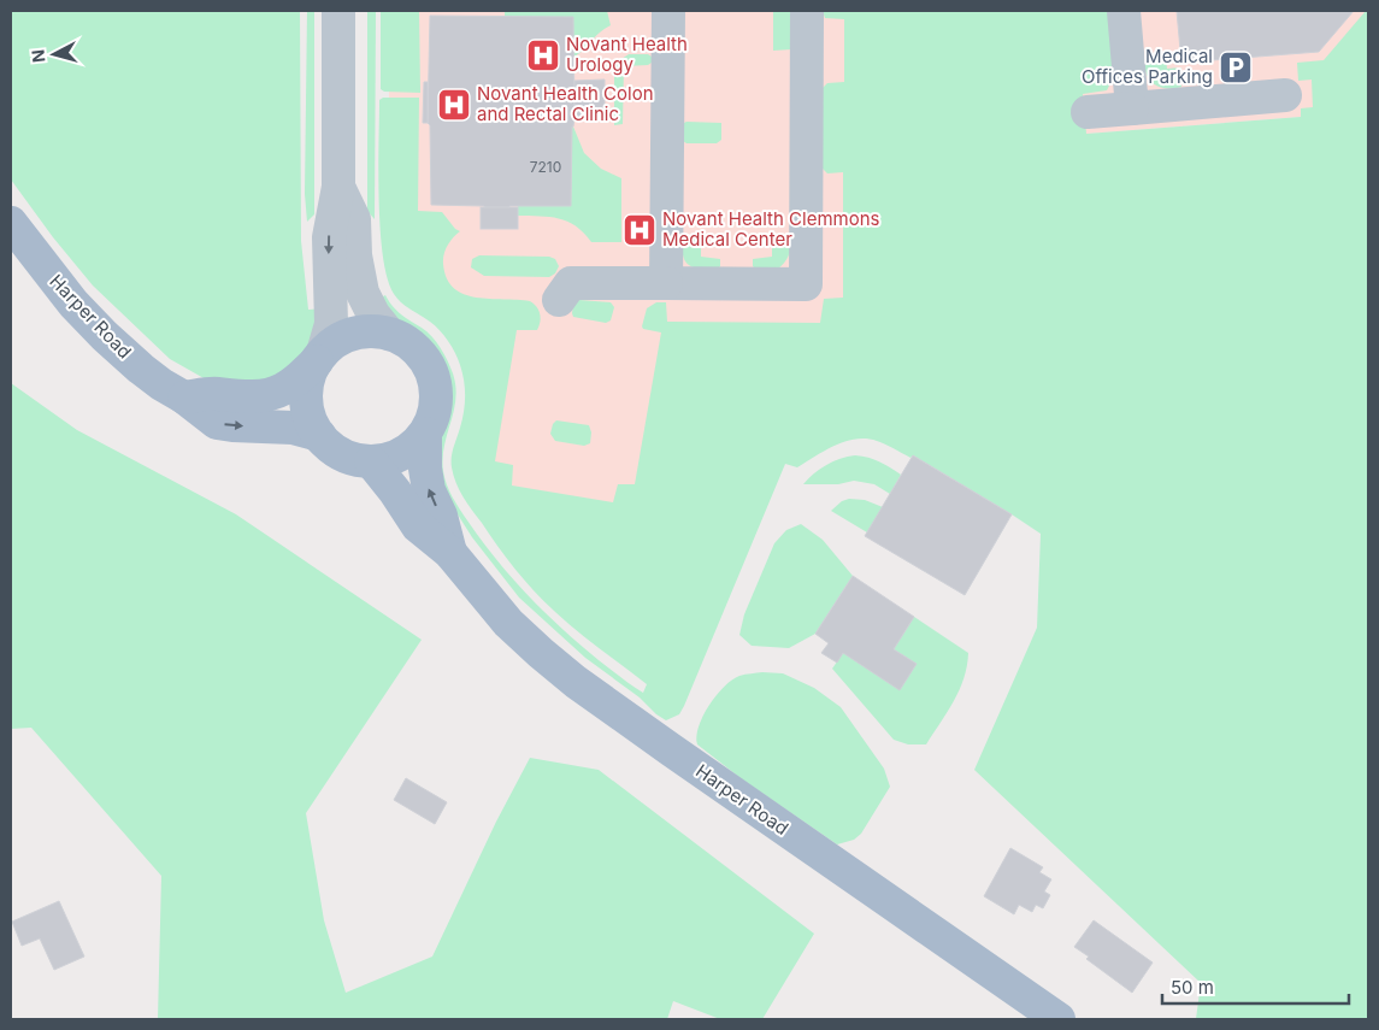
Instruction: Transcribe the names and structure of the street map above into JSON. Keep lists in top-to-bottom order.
{
  "streets": {
    "main road": ["Harper Road"]
  },
  "places": {
    "hospital": ["Novant Health Urology", "Novant Health Colon and Rectal Clinic", "Novant Health Clemmons Medical Center"],
    "parking": ["Medical Offices Parking"]
  },
  "house_numbers": ["7210"],
  "scale_bar": "50 m",
  "north": "left"
}
